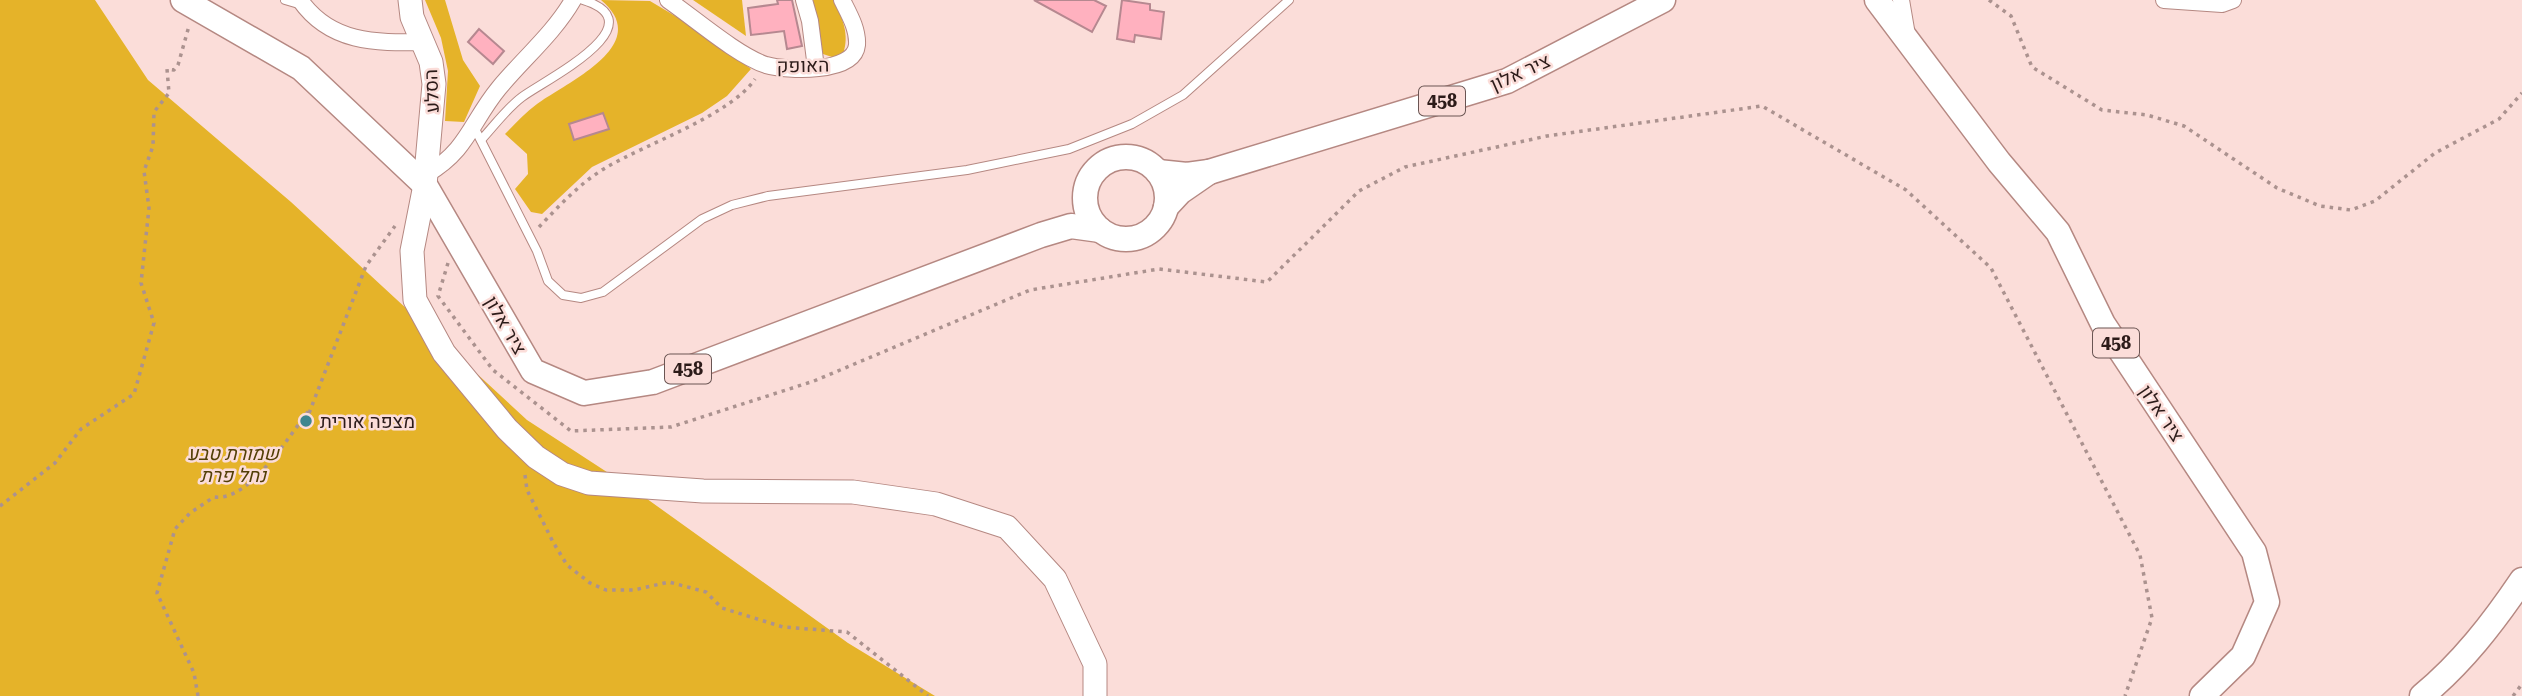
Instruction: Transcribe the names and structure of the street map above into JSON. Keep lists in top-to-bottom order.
{
  "streets": {
    "main road": ["ציר אלון", "458"],
    "street": ["האופק", "הסלע"]
  },
  "crossings": [
    ["ציר אלון", "הסלע"]
  ],
  "parks": ["שמורת טבע נחל פרת"],
  "places": ["מצפה אורית"]
}
